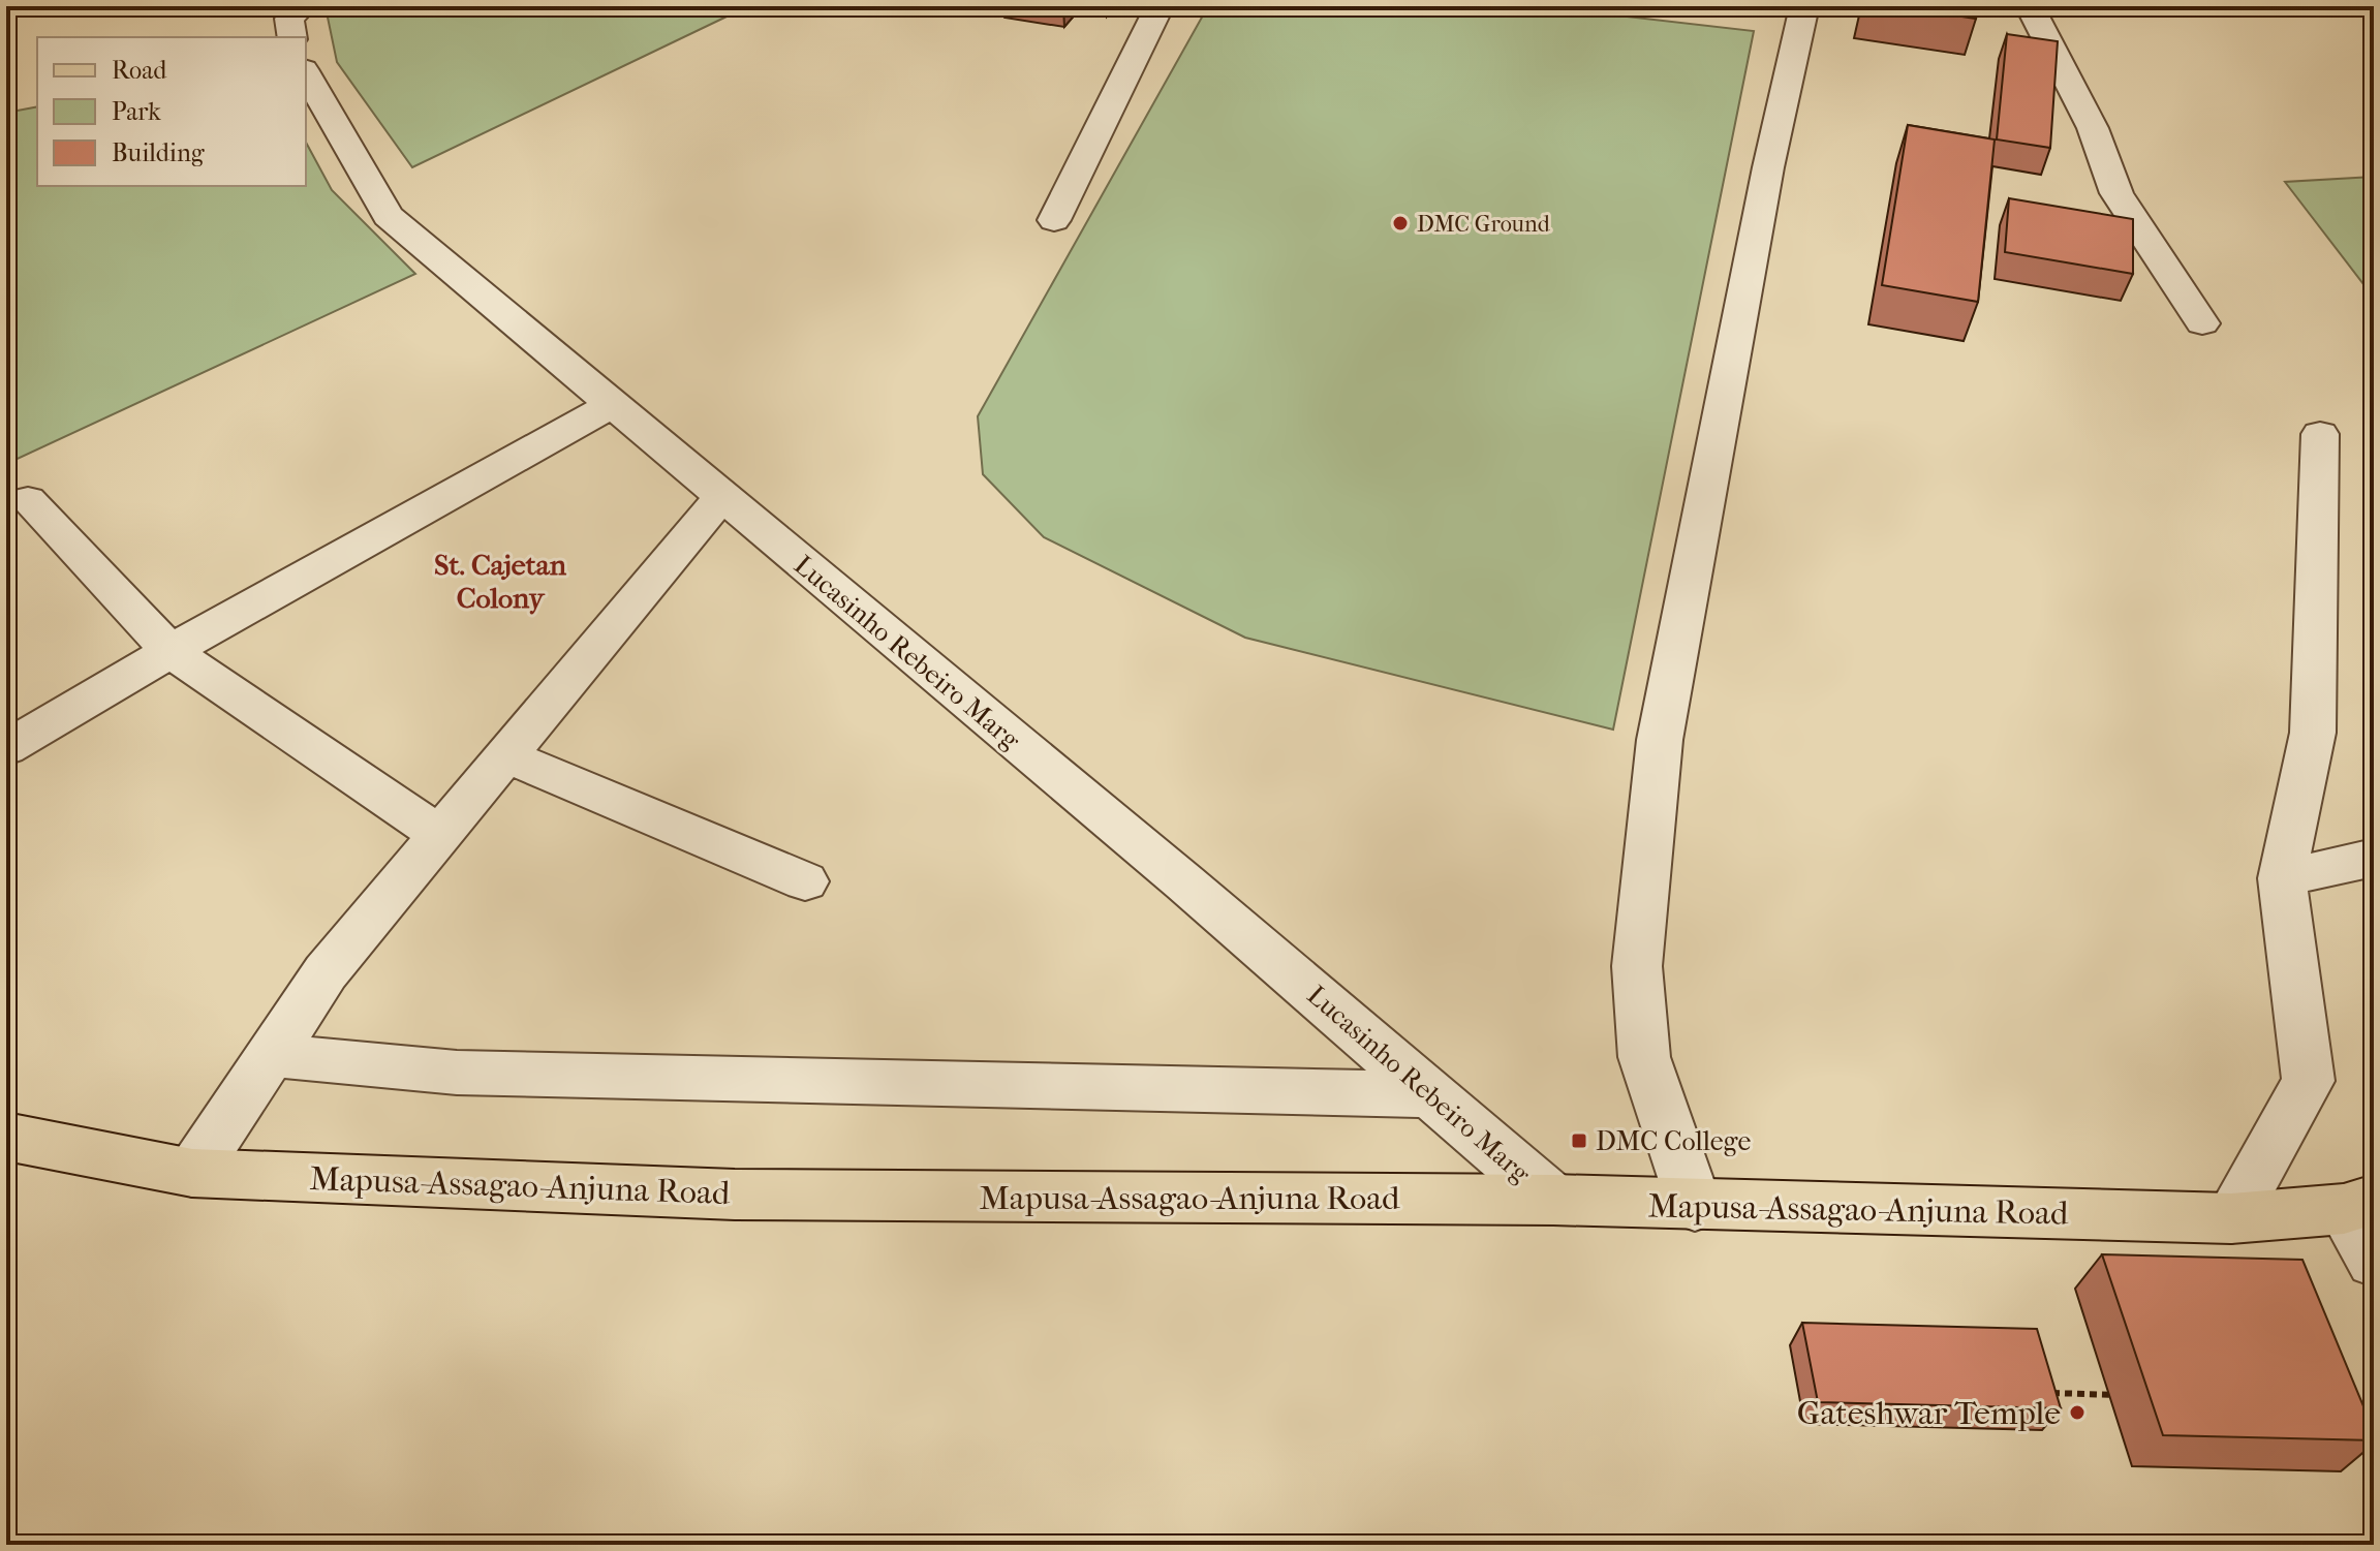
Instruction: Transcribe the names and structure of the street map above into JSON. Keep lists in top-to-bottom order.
{
  "streets": {
    "main road": ["Mapusa-Assagao-Anjuna Road"],
    "street": ["Lucasinho Rebeiro Marg"]
  },
  "crossings": [
    ["Lucasinho Rebeiro Marg", "Mapusa-Assagao-Anjuna Road"]
  ],
  "districts": ["St. Cajetan Colony"],
  "places": {
    "other": ["DMC Ground", "Gateshwar Temple"],
    "transit": ["DMC College"]
  },
  "legend": ["Road", "Park", "Building"]
}
